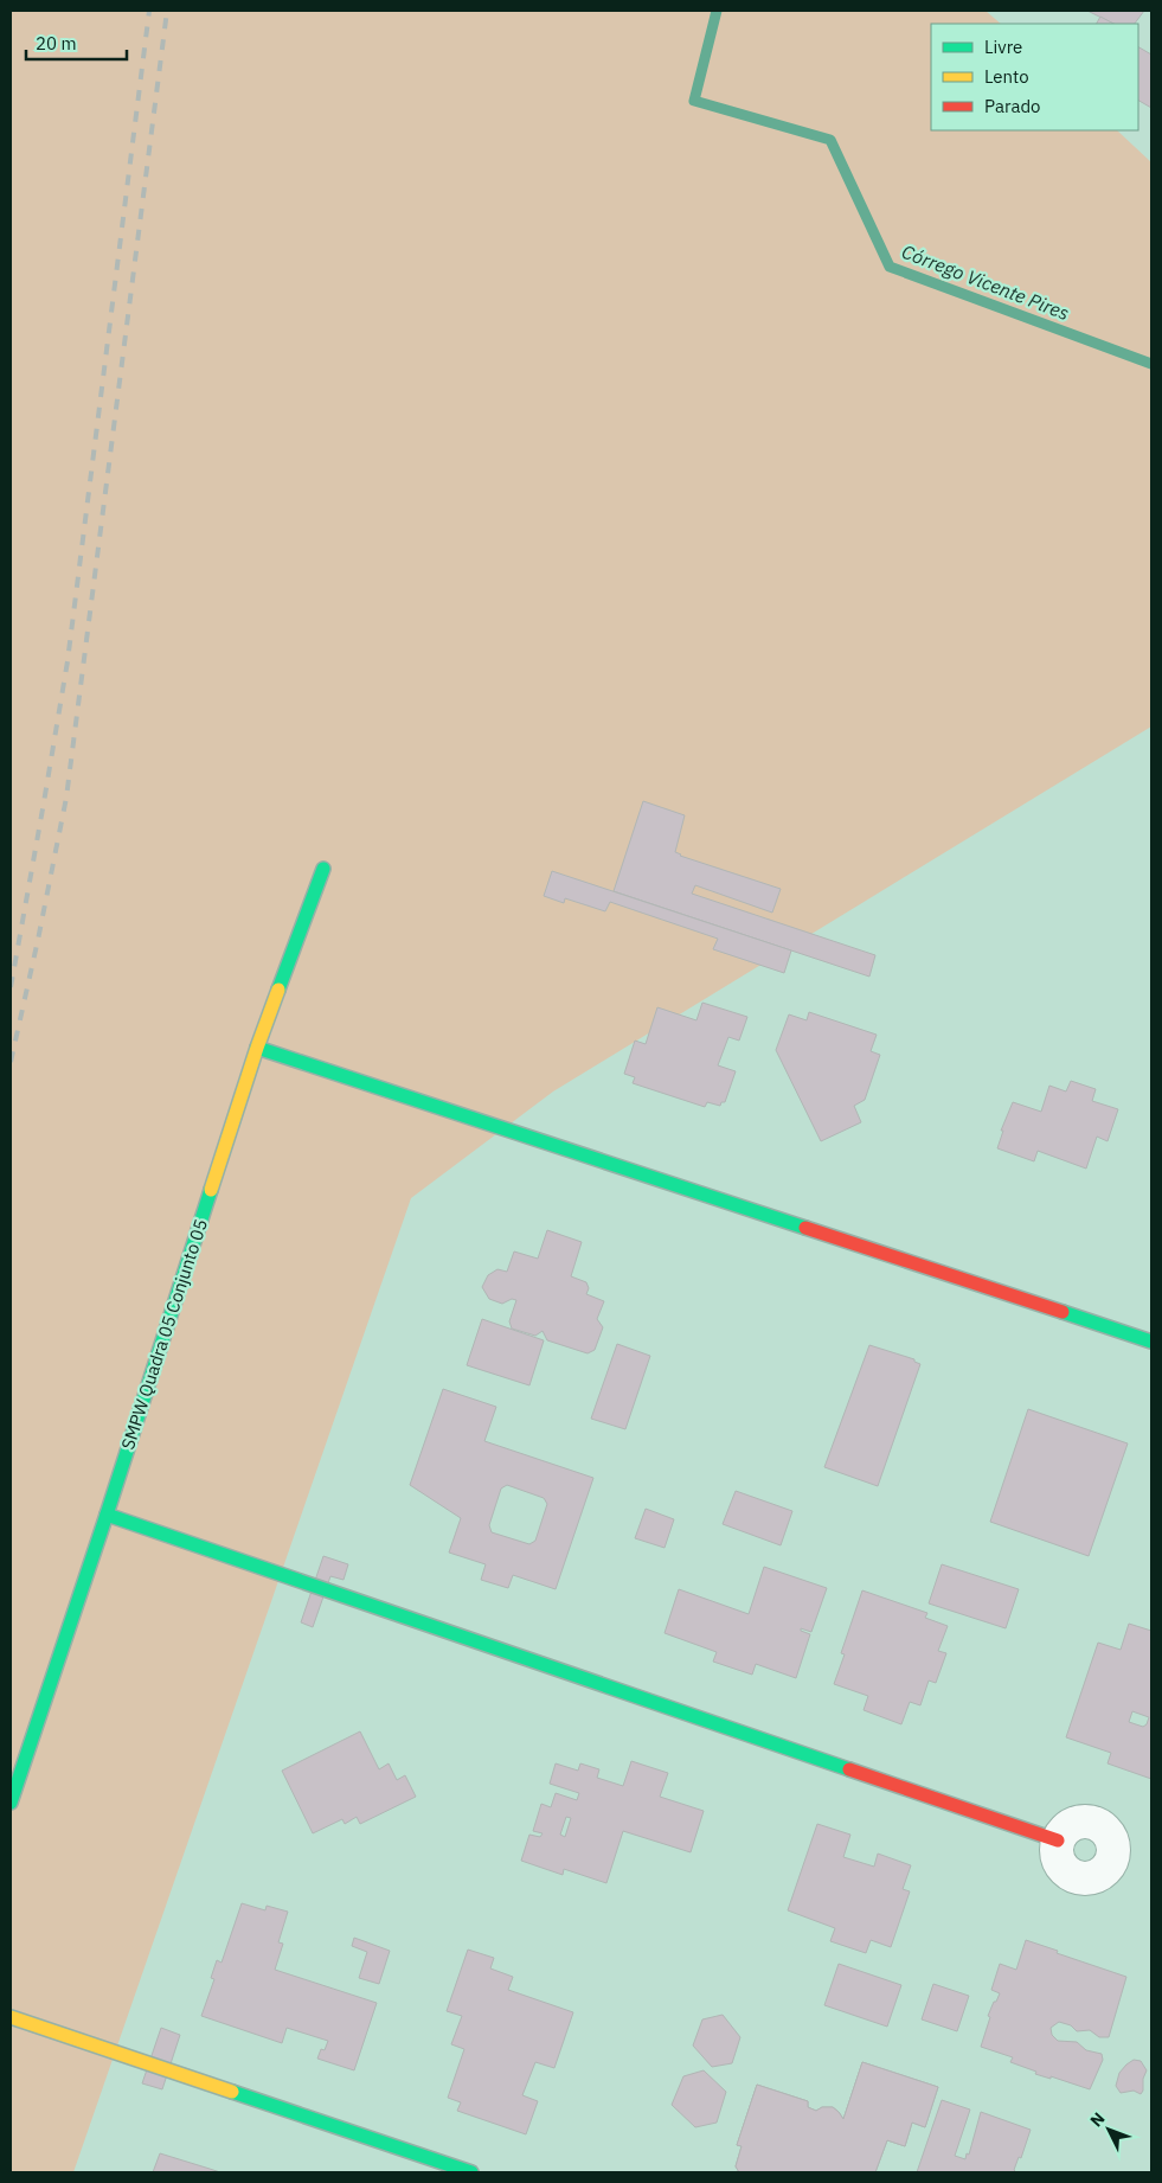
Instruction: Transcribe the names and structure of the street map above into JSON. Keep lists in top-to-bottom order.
{
  "streets": {
    "street": ["SMPW Quadra 05 Conjunto 05"]
  },
  "water": ["Córrego Vicente Pires"],
  "legend": ["Livre", "Lento", "Parado"],
  "scale_bar": "20 m",
  "north": "top left"
}
